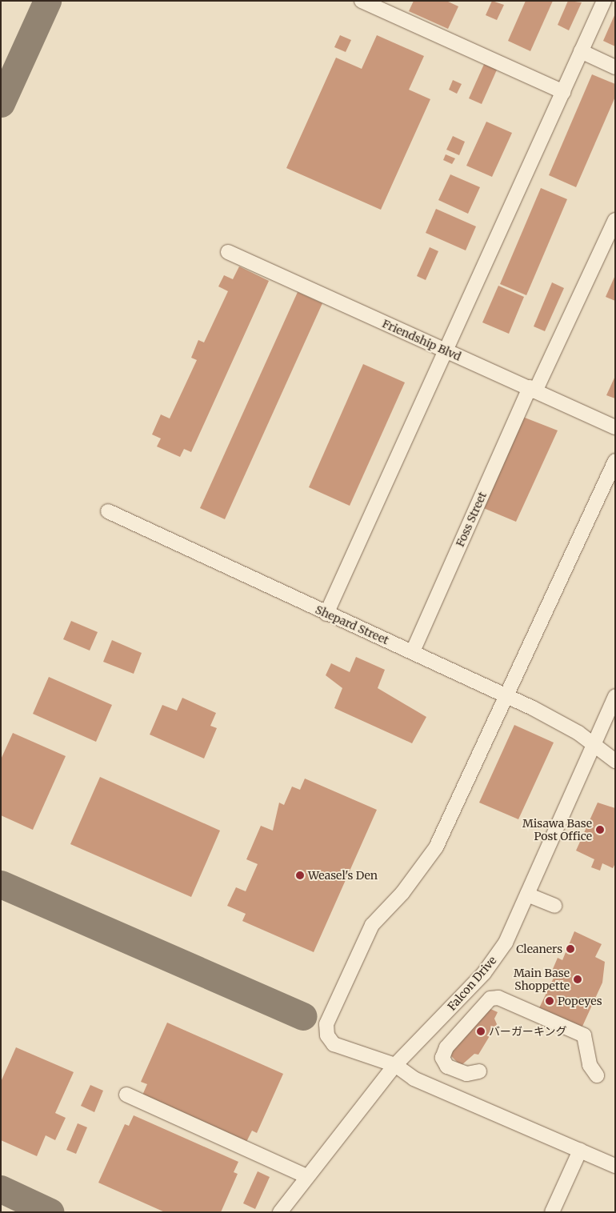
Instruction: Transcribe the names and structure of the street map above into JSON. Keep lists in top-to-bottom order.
{
  "streets": {
    "street": [
      "Friendship Blvd",
      "Foss Street",
      "Shepard Street",
      "Falcon Drive"
    ]
  },
  "crossings": [
    ["Friendship Blvd", "Foss Street"],
    ["Foss Street", "Shepard Street"],
    ["Shepard Street", "Falcon Drive"]
  ],
  "places": [
    "Misawa Base Post Office",
    "Weasel's Den",
    "Cleaners",
    "Main Base Shoppette",
    "Popeyes",
    "バーガーキング"
  ]
}
